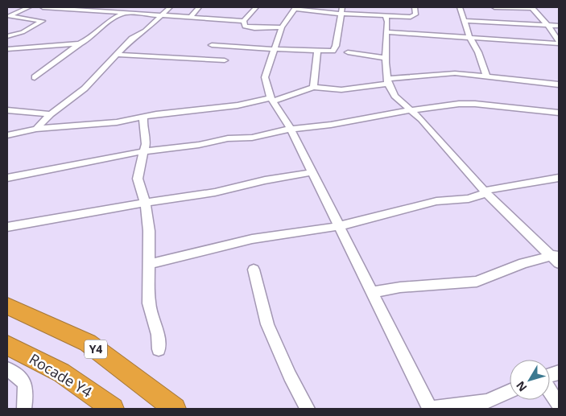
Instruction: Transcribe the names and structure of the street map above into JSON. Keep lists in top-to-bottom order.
{
  "streets": {
    "highway": ["Y4", "Rocade Y4"]
  },
  "north": "bottom left"
}
